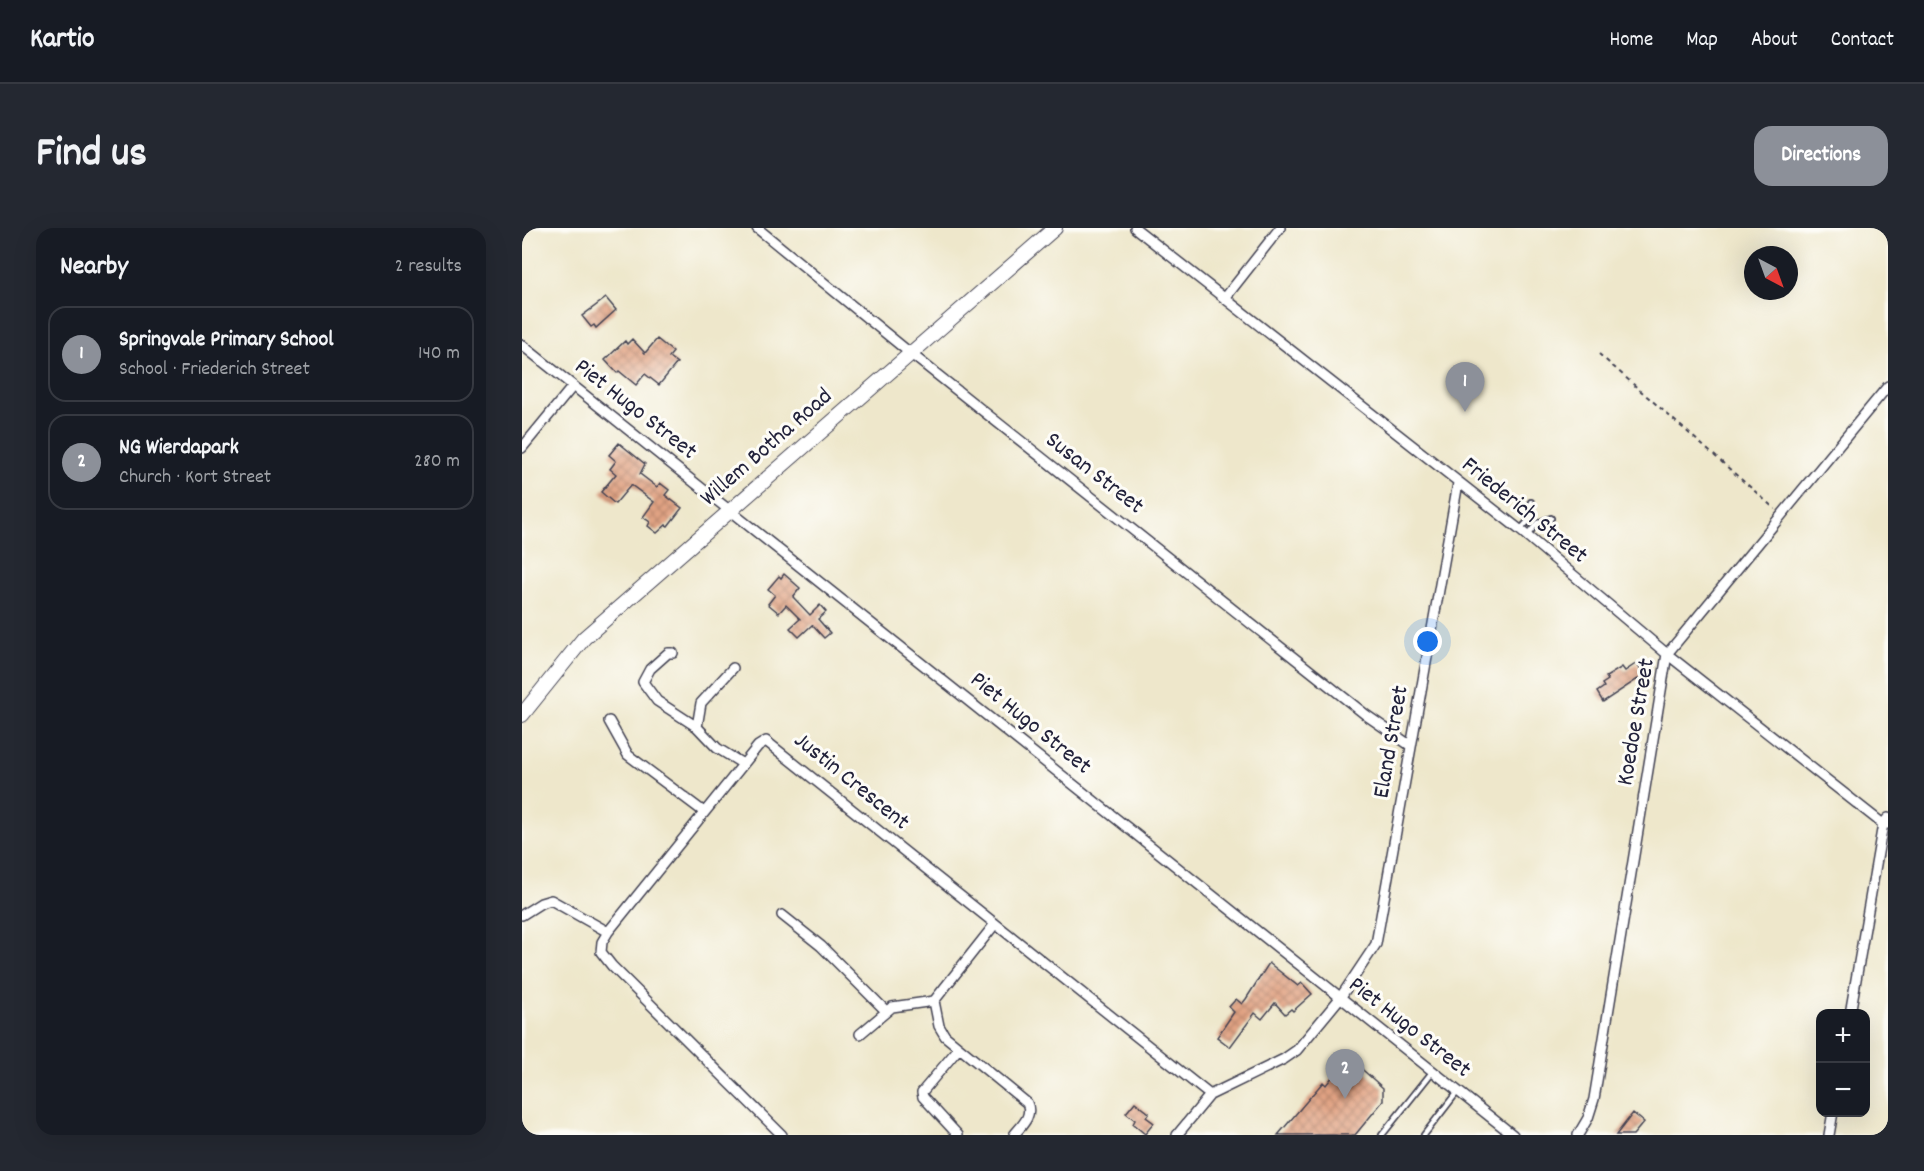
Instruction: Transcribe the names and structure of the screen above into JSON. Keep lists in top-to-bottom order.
{
  "streets": {
    "street": [
      "Piet Hugo Street",
      "Willem Botha Road",
      "Susan Street",
      "Friederich Street",
      "Koedoe Street",
      "Eland Street",
      "Justin Crescent"
    ]
  },
  "crossings": [
    ["Piet Hugo Street", "Willem Botha Road"],
    ["Piet Hugo Street", "Eland Street"],
    ["Willem Botha Road", "Susan Street"],
    ["Susan Street", "Eland Street"],
    ["Friederich Street", "Koedoe Street"],
    ["Friederich Street", "Eland Street"],
    ["Eland Street", "Justin Crescent"]
  ],
  "north": "bottom right",
  "page": {
    "header": "Kartio",
    "nav": [
      "Home",
      "Map",
      "About",
      "Contact"
    ],
    "title": "Find us",
    "buttons": "Directions",
    "heading": ["Nearby", "2 results"],
    "list": [
      {
        "mark": "1",
        "name": "Springvale Primary School",
        "note": "School · Friederich Street",
        "value": "140 m"
      },
      {
        "mark": "2",
        "name": "NG Wierdapark",
        "note": "Church · Kort Street",
        "value": "280 m"
      }
    ],
    "pins": ["1", "2"],
    "map_buttons": ["+", "−"]
  }
}
